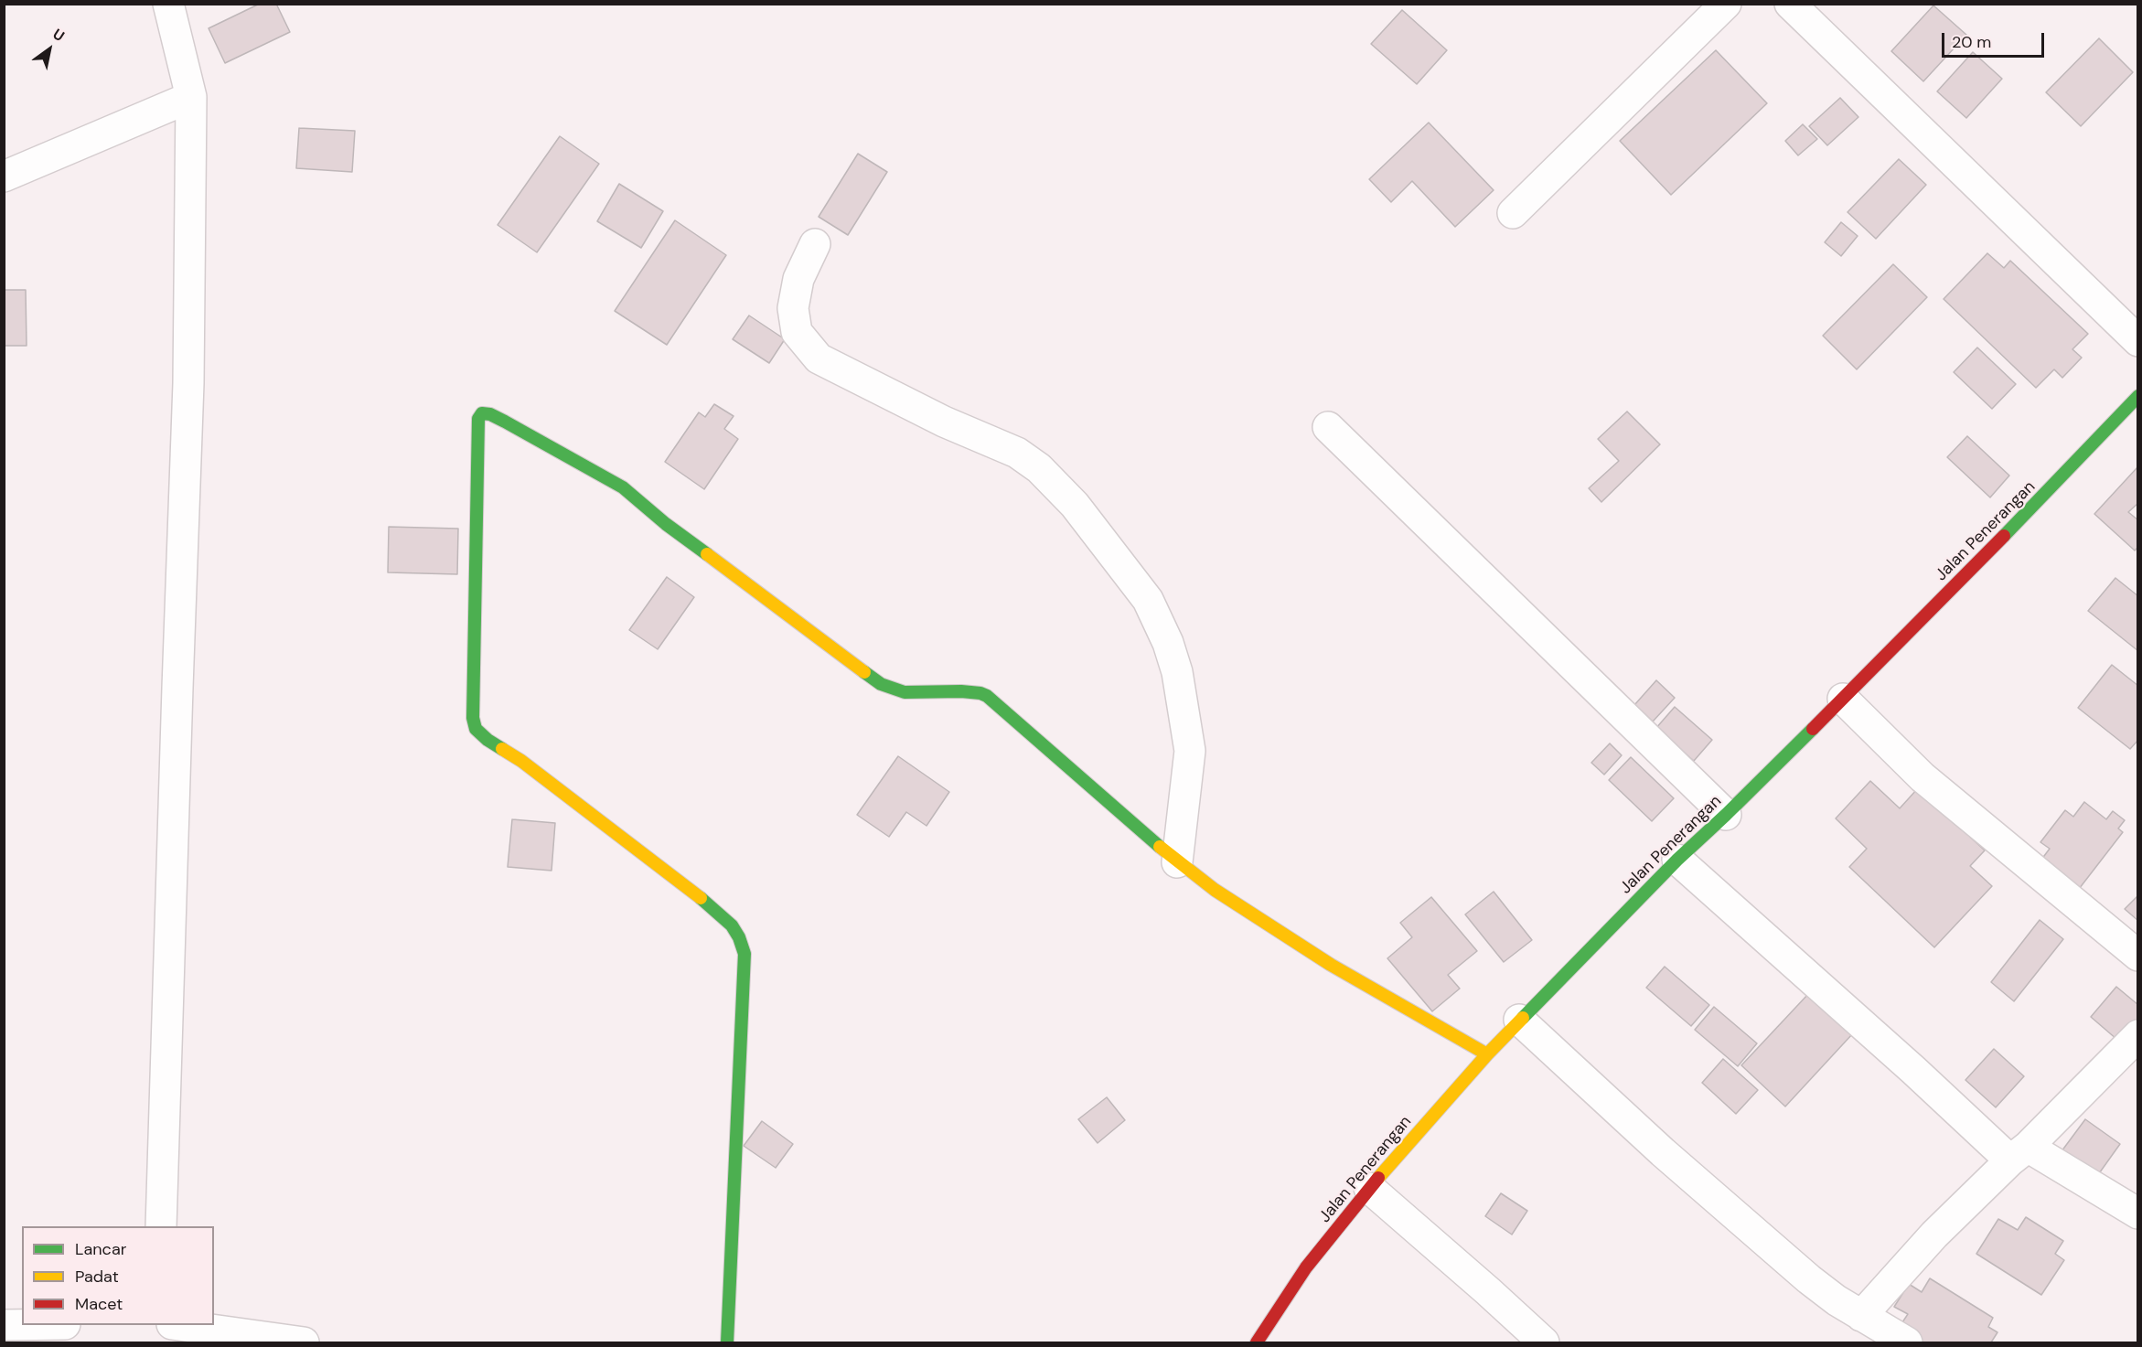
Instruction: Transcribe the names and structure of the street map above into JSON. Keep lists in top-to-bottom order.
{
  "streets": {
    "street": ["Jalan Penerangan"]
  },
  "legend": ["Lancar", "Padat", "Macet"],
  "scale_bar": "20 m",
  "north": "top right"
}
